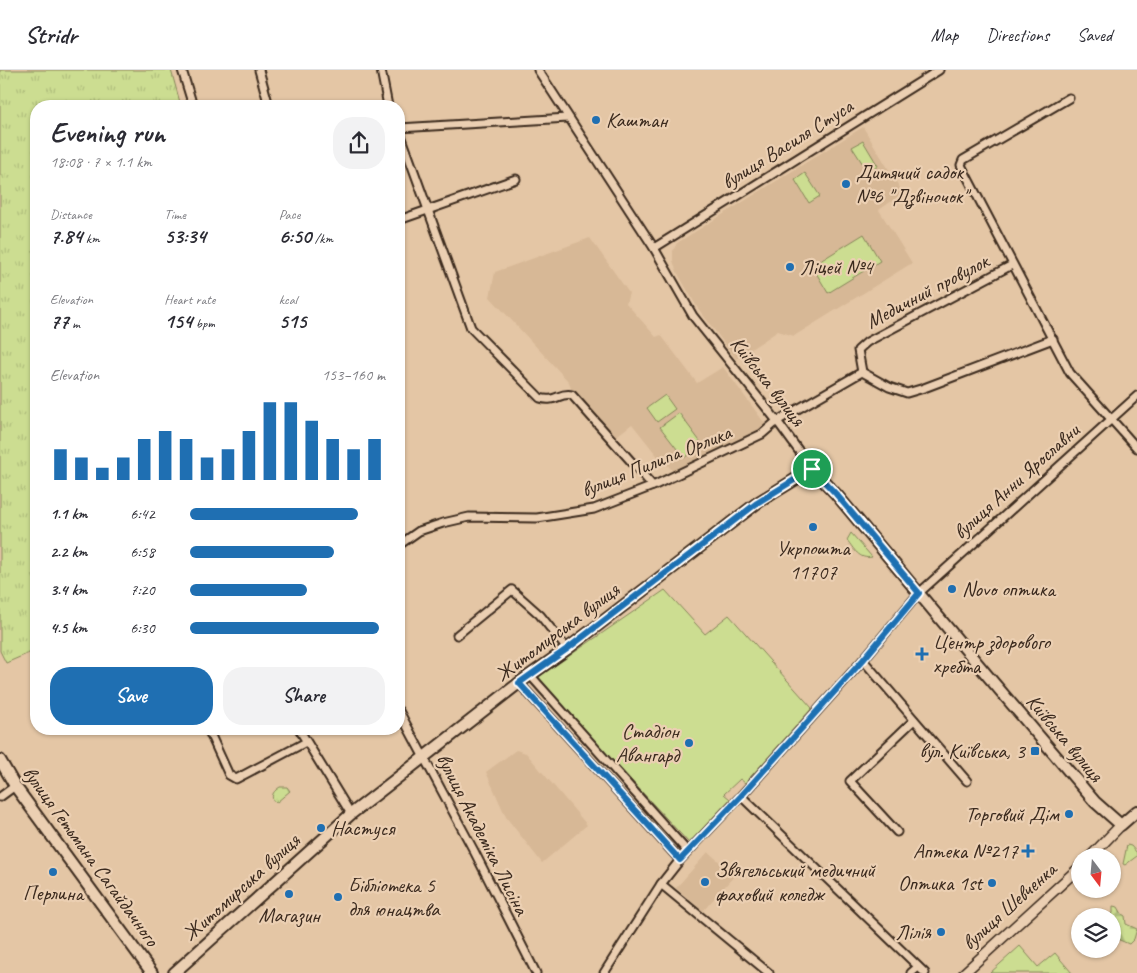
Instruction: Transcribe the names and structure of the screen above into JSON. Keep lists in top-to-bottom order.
{
  "streets": {
    "main road": ["Київська вулиця", "Житомирська вулиця", "вулиця Гетьмана Сагайдачного"],
    "street": [
      "вулиця Василя Стуса",
      "Медичний провулок",
      "вулиця Пилипа Орлика",
      "вулиця Анни Ярославни",
      "вулиця Академіка Лисіна",
      "вулиця Шевченка"
    ]
  },
  "crossings": [
    ["вулиця Василя Стуса", "Київська вулиця"],
    ["Медичний провулок", "вулиця Анни Ярославни"],
    ["Київська вулиця", "вулиця Пилипа Орлика"],
    ["Київська вулиця", "вулиця Анни Ярославни"],
    ["Київська вулиця", "Житомирська вулиця"],
    ["Житомирська вулиця", "вулиця Академіка Лисіна"]
  ],
  "places": {
    "other": [
      "Каштан",
      "Дитячий садок №6 \"Дзвіночок\"",
      "Ліцей №4",
      "Укрпошта 11707",
      "Novo оптика",
      "Стадіон Авангард",
      "Торговий Дім",
      "Настуся",
      "Перлина",
      "Звягельський медичний фаховий коледж",
      "Оптика 1st",
      "Магазин",
      "Бібліотека 5 для юнацтва",
      "Лілія"
    ],
    "health": ["Центр здорового хребта", "Аптека №217"],
    "transit": ["вул. Київська, 3"]
  },
  "north": "bottom",
  "page": {
    "header": "Stridr",
    "nav": ["Map", "Directions", "Saved"],
    "heading": ["Evening run", "18:08 · 7 × 1.1 km"],
    "stats": [
      ["Distance", "7.84 km"],
      ["Time", "53:34"],
      ["Pace", "6:50 /km"],
      ["Elevation", "77 m"],
      ["Heart rate", "154 bpm"],
      ["kcal", "515"]
    ],
    "chart": ["Elevation", "153–160 m"],
    "list": [
      {
        "name": "1.1 km",
        "note": "6:42"
      },
      {
        "name": "2.2 km",
        "note": "6:58"
      },
      {
        "name": "3.4 km",
        "note": "7:20"
      },
      {
        "name": "4.5 km",
        "note": "6:30"
      }
    ],
    "buttons": ["Save", "Share"]
  }
}
